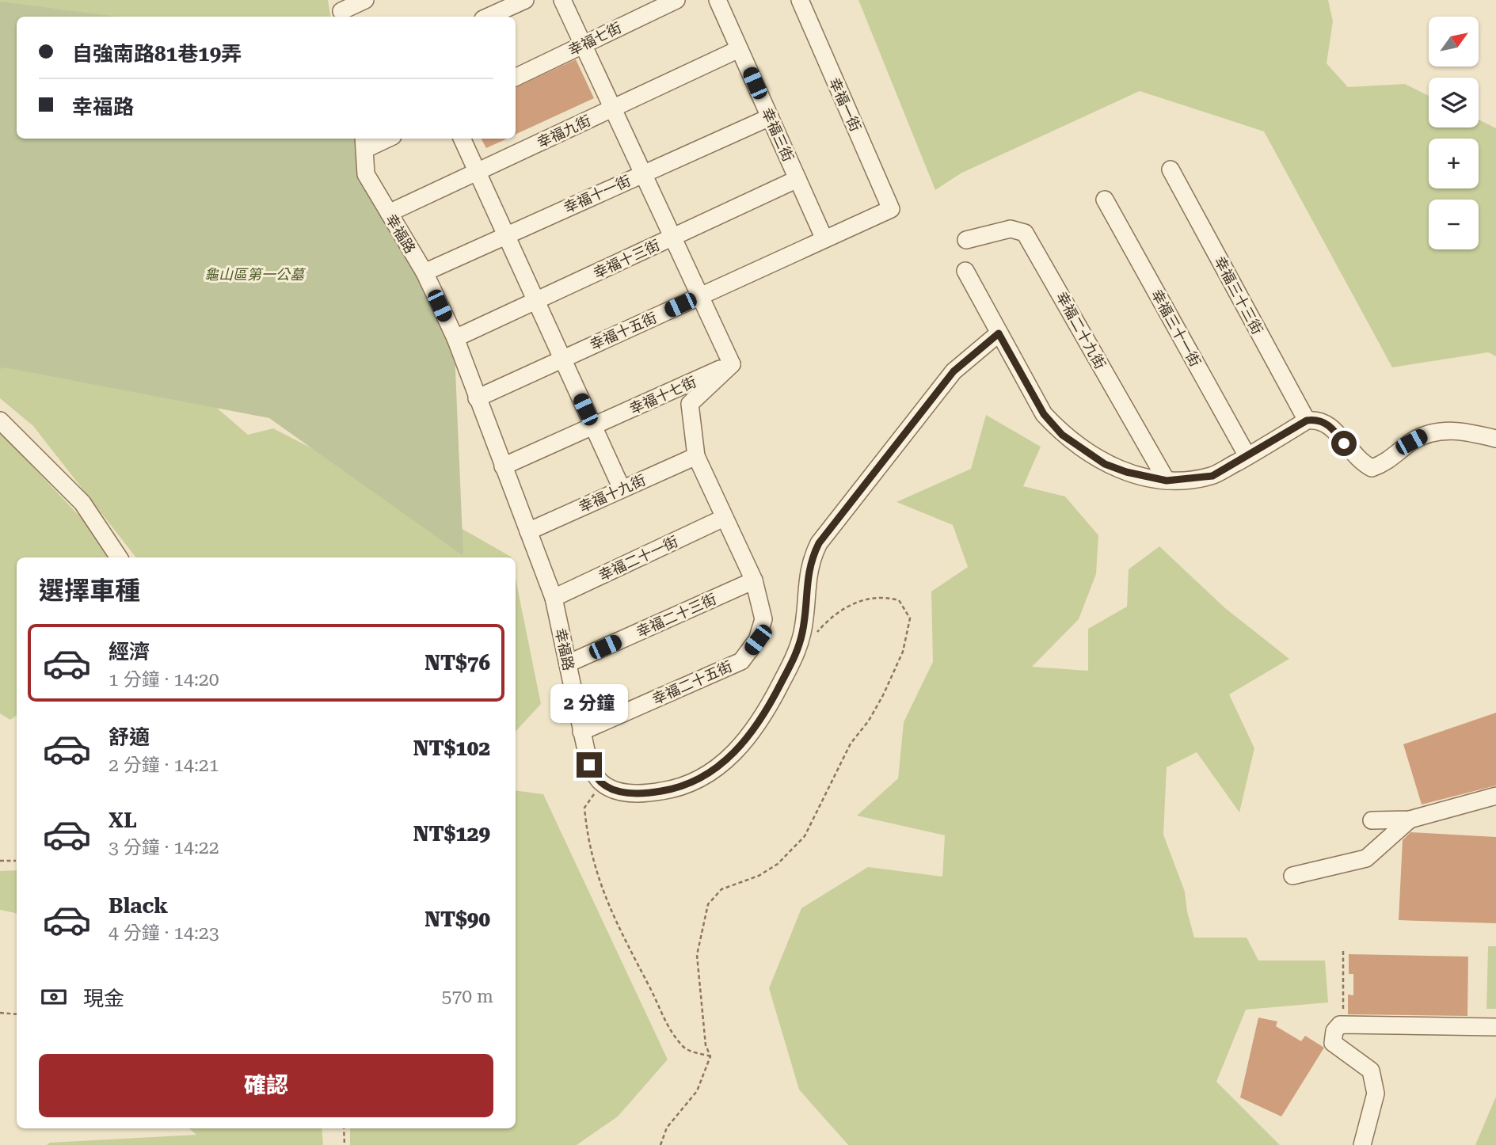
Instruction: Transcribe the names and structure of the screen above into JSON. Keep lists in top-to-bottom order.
{
  "streets": {
    "street": [
      "幸福七街",
      "幸福一街",
      "幸福九街",
      "幸福三街",
      "幸福十一街",
      "幸福路",
      "幸福十三街",
      "幸福三十三街",
      "幸福三十一街",
      "幸福二十九街",
      "幸福十五街",
      "幸福十七街",
      "幸福十九街",
      "幸福二十一街",
      "幸福二十三街",
      "幸福二十五街"
    ]
  },
  "crossings": [
    ["幸福一街", "幸福十五街"],
    ["幸福九街", "幸福三街"],
    ["幸福九街", "幸福路"],
    ["幸福三街", "幸福十一街"],
    ["幸福三街", "幸福十三街"],
    ["幸福三街", "幸福十五街"],
    ["幸福十一街", "幸福路"],
    ["幸福路", "幸福十三街"],
    ["幸福路", "幸福十五街"],
    ["幸福路", "幸福十七街"],
    ["幸福路", "幸福十九街"],
    ["幸福路", "幸福二十一街"],
    ["幸福路", "幸福二十三街"],
    ["幸福路", "幸福二十五街"],
    ["幸福二十三街", "幸福二十五街"]
  ],
  "parks": ["龜山區第一公墓"],
  "north": "top right",
  "page": {
    "map_buttons": ["+", "−"],
    "banner": ["自強南路81巷19弄", "幸福路"],
    "heading": "選擇車種",
    "list": [
      {
        "name": "經濟",
        "note": "1 分鐘 · 14:20",
        "value": "NT$76"
      },
      {
        "name": "舒適",
        "note": "2 分鐘 · 14:21",
        "value": "NT$102"
      },
      {
        "name": "XL",
        "note": "3 分鐘 · 14:22",
        "value": "NT$129"
      },
      {
        "name": "Black",
        "note": "4 分鐘 · 14:23",
        "value": "NT$90"
      }
    ],
    "bubble": "2 分鐘",
    "pay": ["現金", "570 m"],
    "buttons": "確認"
  }
}
